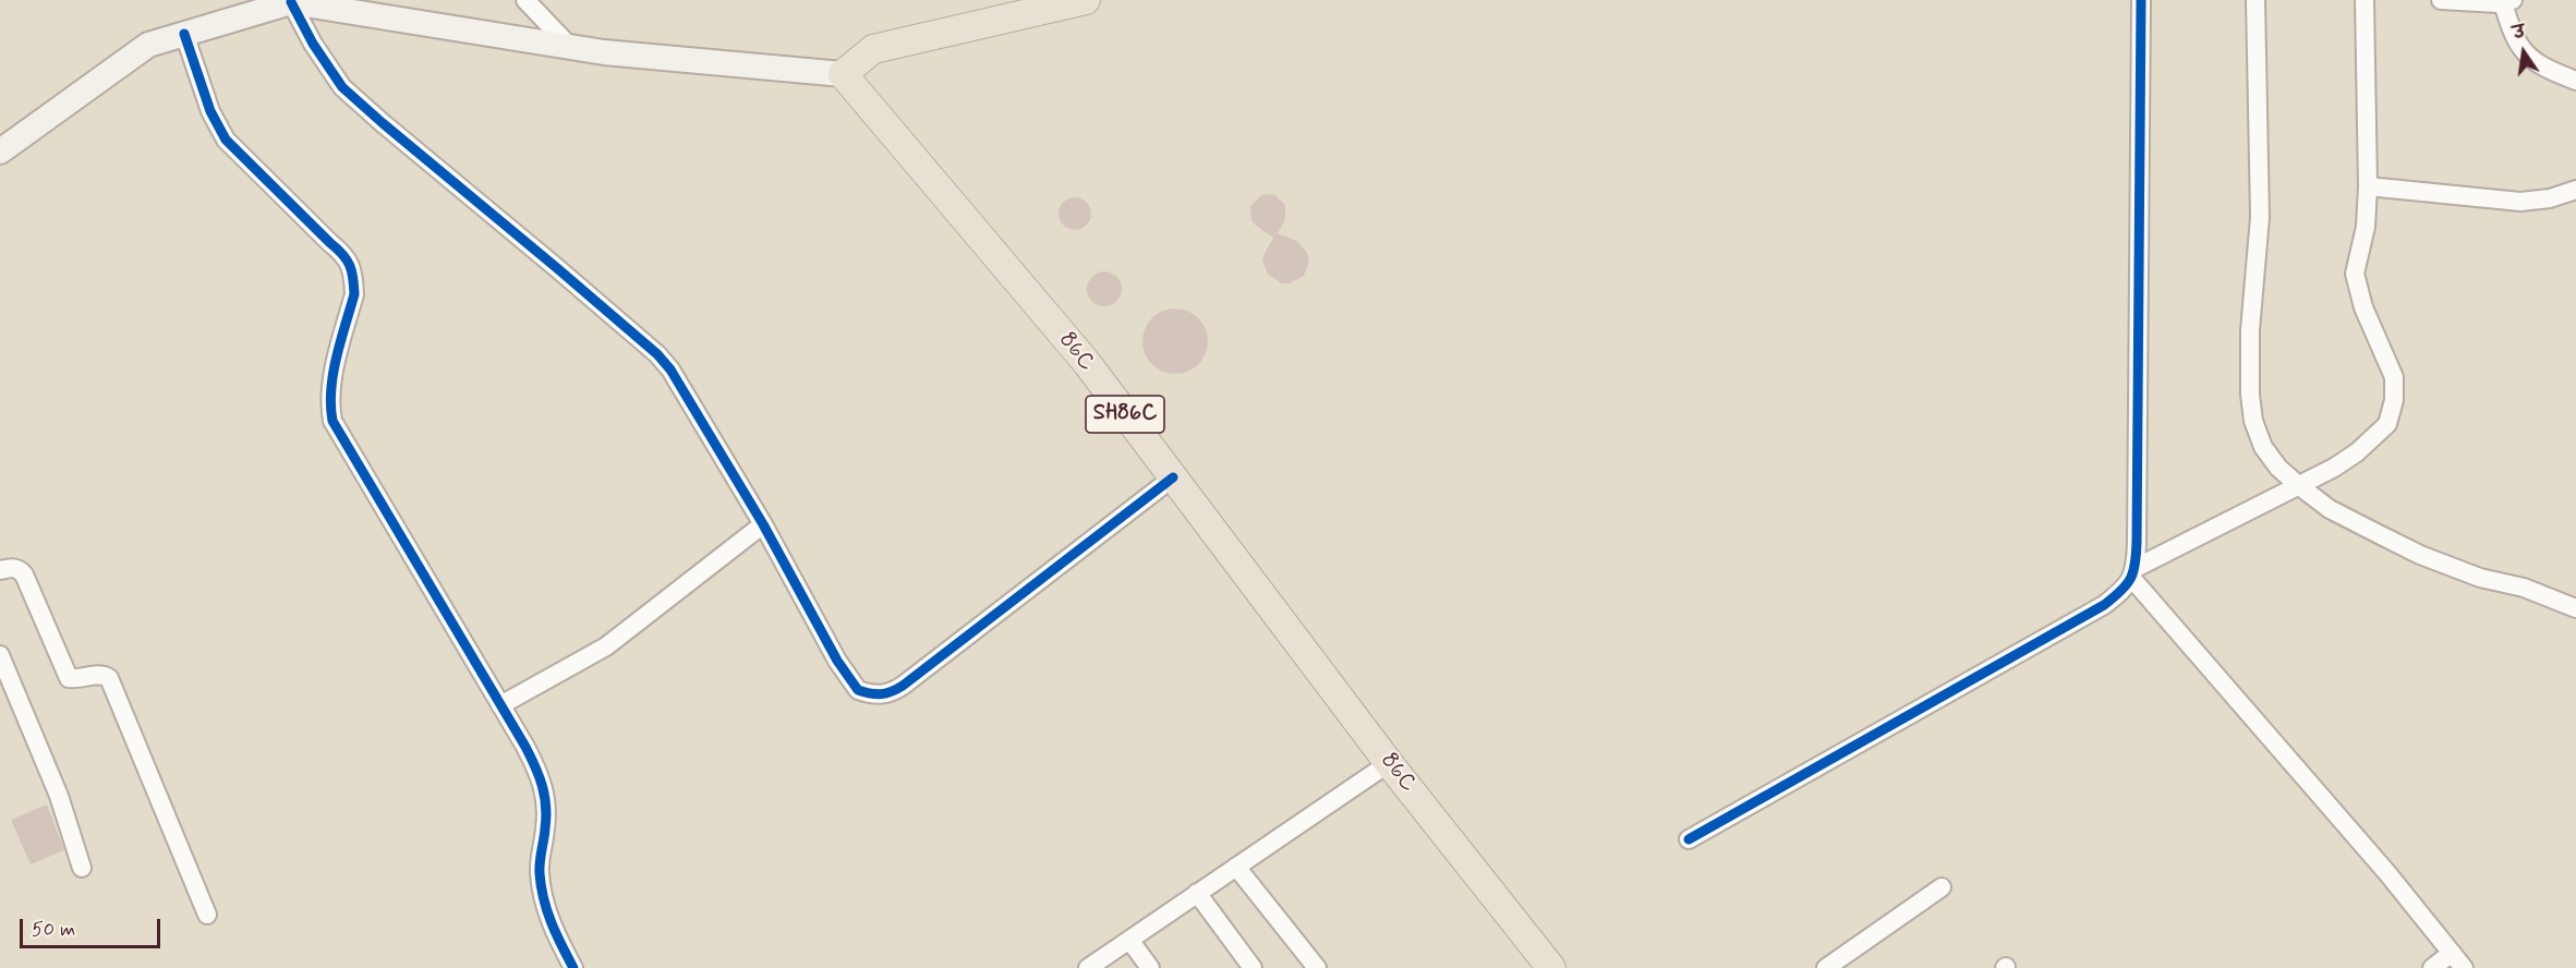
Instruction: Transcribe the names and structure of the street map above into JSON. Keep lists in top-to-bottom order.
{
  "streets": {
    "main road": ["86C", "SH86C"]
  },
  "scale_bar": "50 m",
  "north": "top"
}
